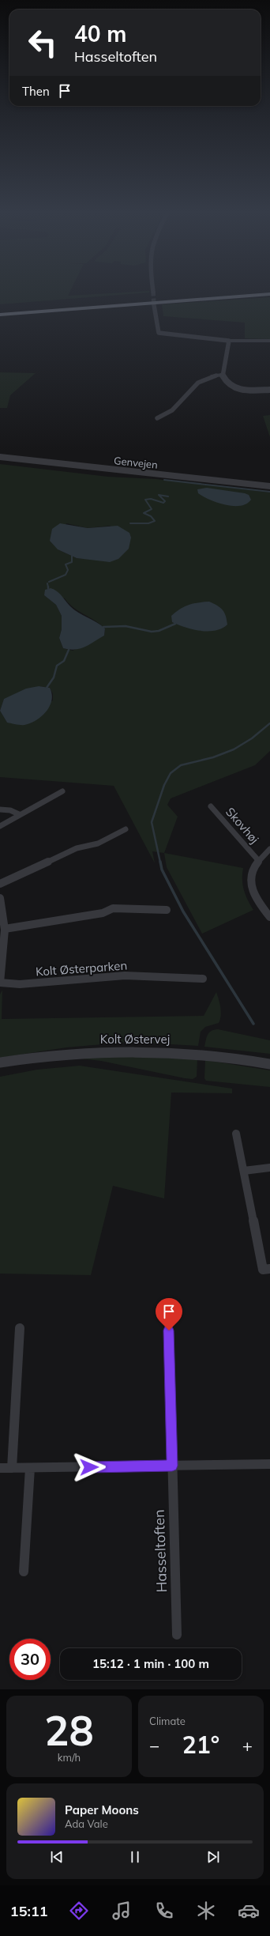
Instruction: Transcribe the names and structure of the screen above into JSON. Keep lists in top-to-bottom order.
{
  "streets": {
    "street": [
      "Genvejen",
      "Skovhøj",
      "Kolt Østerparken",
      "Kolt Østervej",
      "Hasseltoften"
    ]
  },
  "page": {
    "turn": ["40 m", "Hasseltoften"],
    "then": "Then",
    "limit": "30",
    "trip": "15:12 · 1 min · 100 m",
    "tile": [
      ["28", "km/h"],
      "Climate"
    ],
    "heat": ["−", "21°", "+"],
    "song": ["Paper Moons", "Ada Vale"],
    "tabs": "15:11"
  }
}
